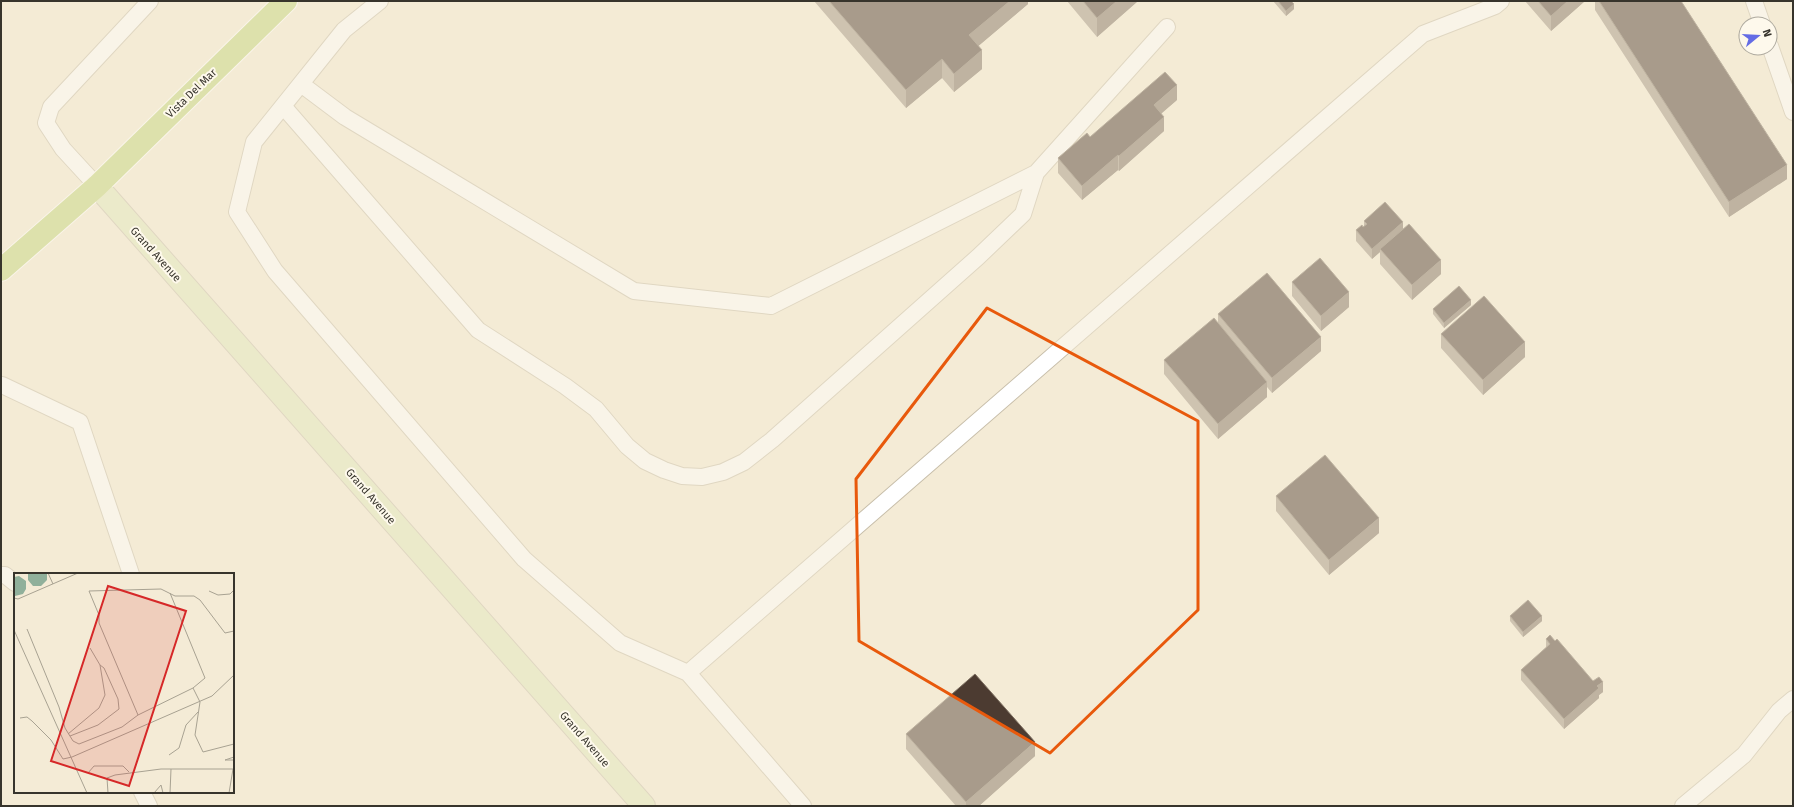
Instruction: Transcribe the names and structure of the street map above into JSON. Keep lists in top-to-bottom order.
{
  "streets": {
    "main road": ["Vista Del Mar", "Grand Avenue"]
  },
  "crossings": [
    ["Vista Del Mar", "Grand Avenue"]
  ],
  "north": "right"
}
